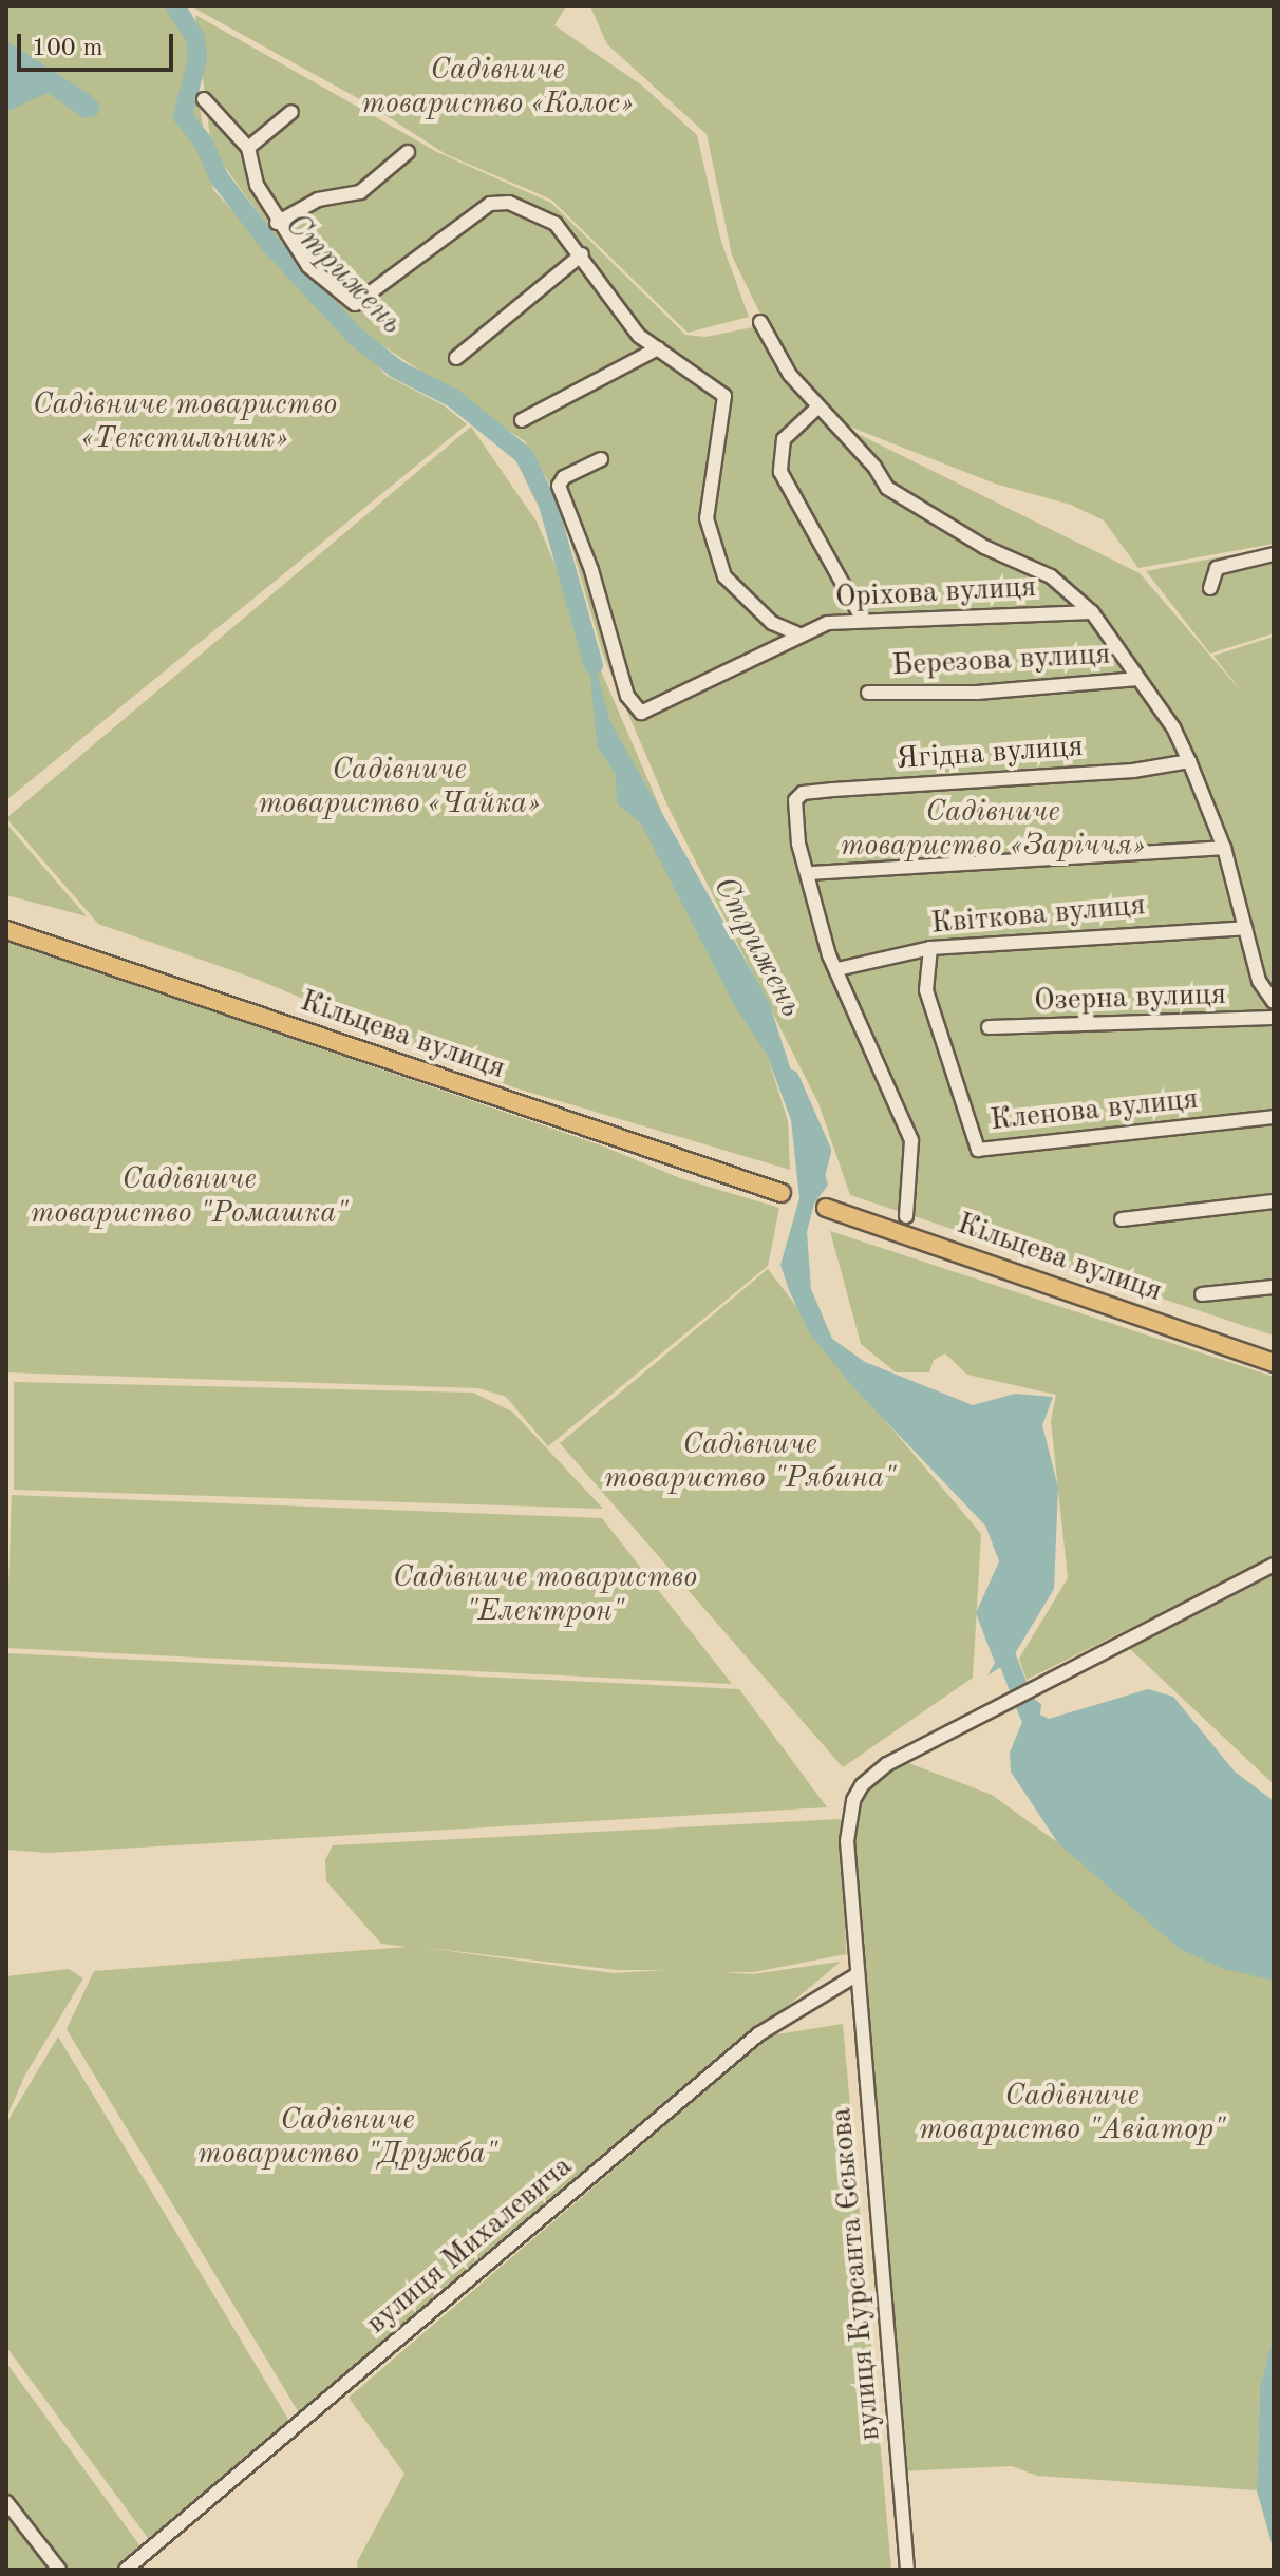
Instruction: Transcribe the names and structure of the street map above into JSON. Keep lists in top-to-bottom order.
{
  "streets": {
    "main road": ["Кільцева вулиця"],
    "street": [
      "Оріхова вулиця",
      "Березова вулиця",
      "Ягідна вулиця",
      "Квіткова вулиця",
      "Озерна вулиця",
      "Кленова вулиця",
      "вулиця Михалевича",
      "вулиця Курсанта Єськова"
    ]
  },
  "crossings": [
    ["Квіткова вулиця", "Кленова вулиця"],
    ["вулиця Михалевича", "вулиця Курсанта Єськова"]
  ],
  "water": ["Стрижень"],
  "parks": [
    "Садівниче товариство «Колос»",
    "Садівниче товариство «Текстильник»",
    "Садівниче товариство «Чайка»",
    "Садівниче товариство «Заріччя»",
    "Садівниче товариство \"Ромашка\"",
    "Садівниче товариство \"Рябина\"",
    "Садівниче товариство \"Електрон\"",
    "Садівниче товариство \"Авіатор\"",
    "Садівниче товариство \"Дружба\""
  ],
  "scale_bar": "100 m"
}
